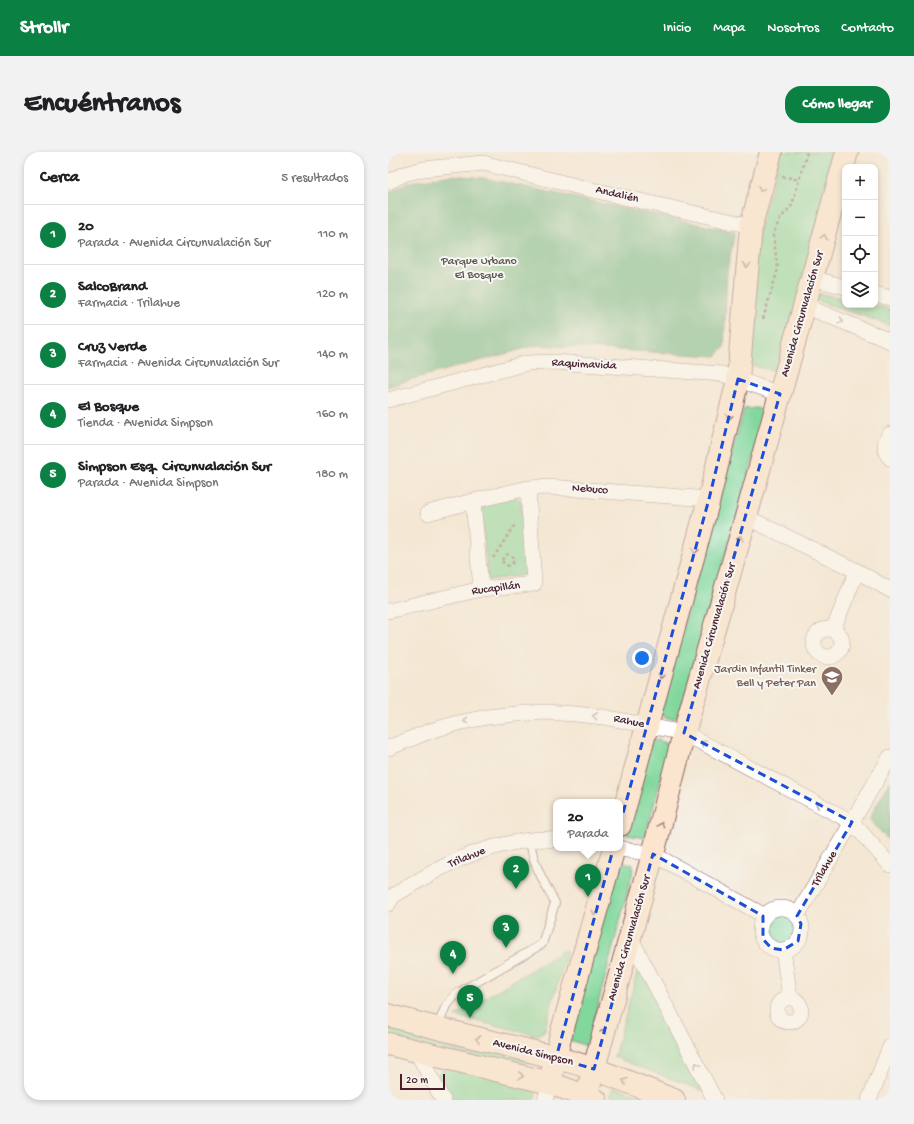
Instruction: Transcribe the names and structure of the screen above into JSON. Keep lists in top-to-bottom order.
{
  "streets": {
    "main road": ["Avenida Circunvalación Sur", "Avenida Simpson"],
    "street": [
      "Andalién",
      "Raquimavida",
      "Nebuco",
      "Rucapillán",
      "Rahue",
      "Trilahue"
    ]
  },
  "crossings": [
    ["Avenida Circunvalación Sur", "Raquimavida"],
    ["Avenida Circunvalación Sur", "Rahue"],
    ["Avenida Circunvalación Sur", "Avenida Simpson"],
    ["Nebuco", "Rucapillán"],
    ["Rahue", "Trilahue"]
  ],
  "parks": ["Parque Urbano El Bosque"],
  "places": {
    "school or university": ["Jardin Infantil Tinker Bell y Peter Pan"]
  },
  "scale_bar": "20 m",
  "page": {
    "header": "Strollr",
    "nav": [
      "Inicio",
      "Mapa",
      "Nosotros",
      "Contacto"
    ],
    "buttons": "Cómo llegar",
    "title": "Encuéntranos",
    "heading": ["Cerca", "5 resultados"],
    "map_buttons": ["+", "−"],
    "list": [
      {
        "mark": "1",
        "name": "20",
        "note": "Parada · Avenida Circunvalación Sur",
        "value": "110 m"
      },
      {
        "mark": "2",
        "name": "SalcoBrand",
        "note": "Farmacia · Trilahue",
        "value": "120 m"
      },
      {
        "mark": "3",
        "name": "Cruz Verde",
        "note": "Farmacia · Avenida Circunvalación Sur",
        "value": "140 m"
      },
      {
        "mark": "4",
        "name": "El Bosque",
        "note": "Tienda · Avenida Simpson",
        "value": "160 m"
      },
      {
        "mark": "5",
        "name": "Simpson Esq. Circunvalación Sur",
        "note": "Parada · Avenida Simpson",
        "value": "180 m"
      }
    ],
    "popup": ["20", "Parada"],
    "pins": [
      "2",
      "1",
      "3",
      "4",
      "5"
    ],
    "scale": "20 m"
  }
}
